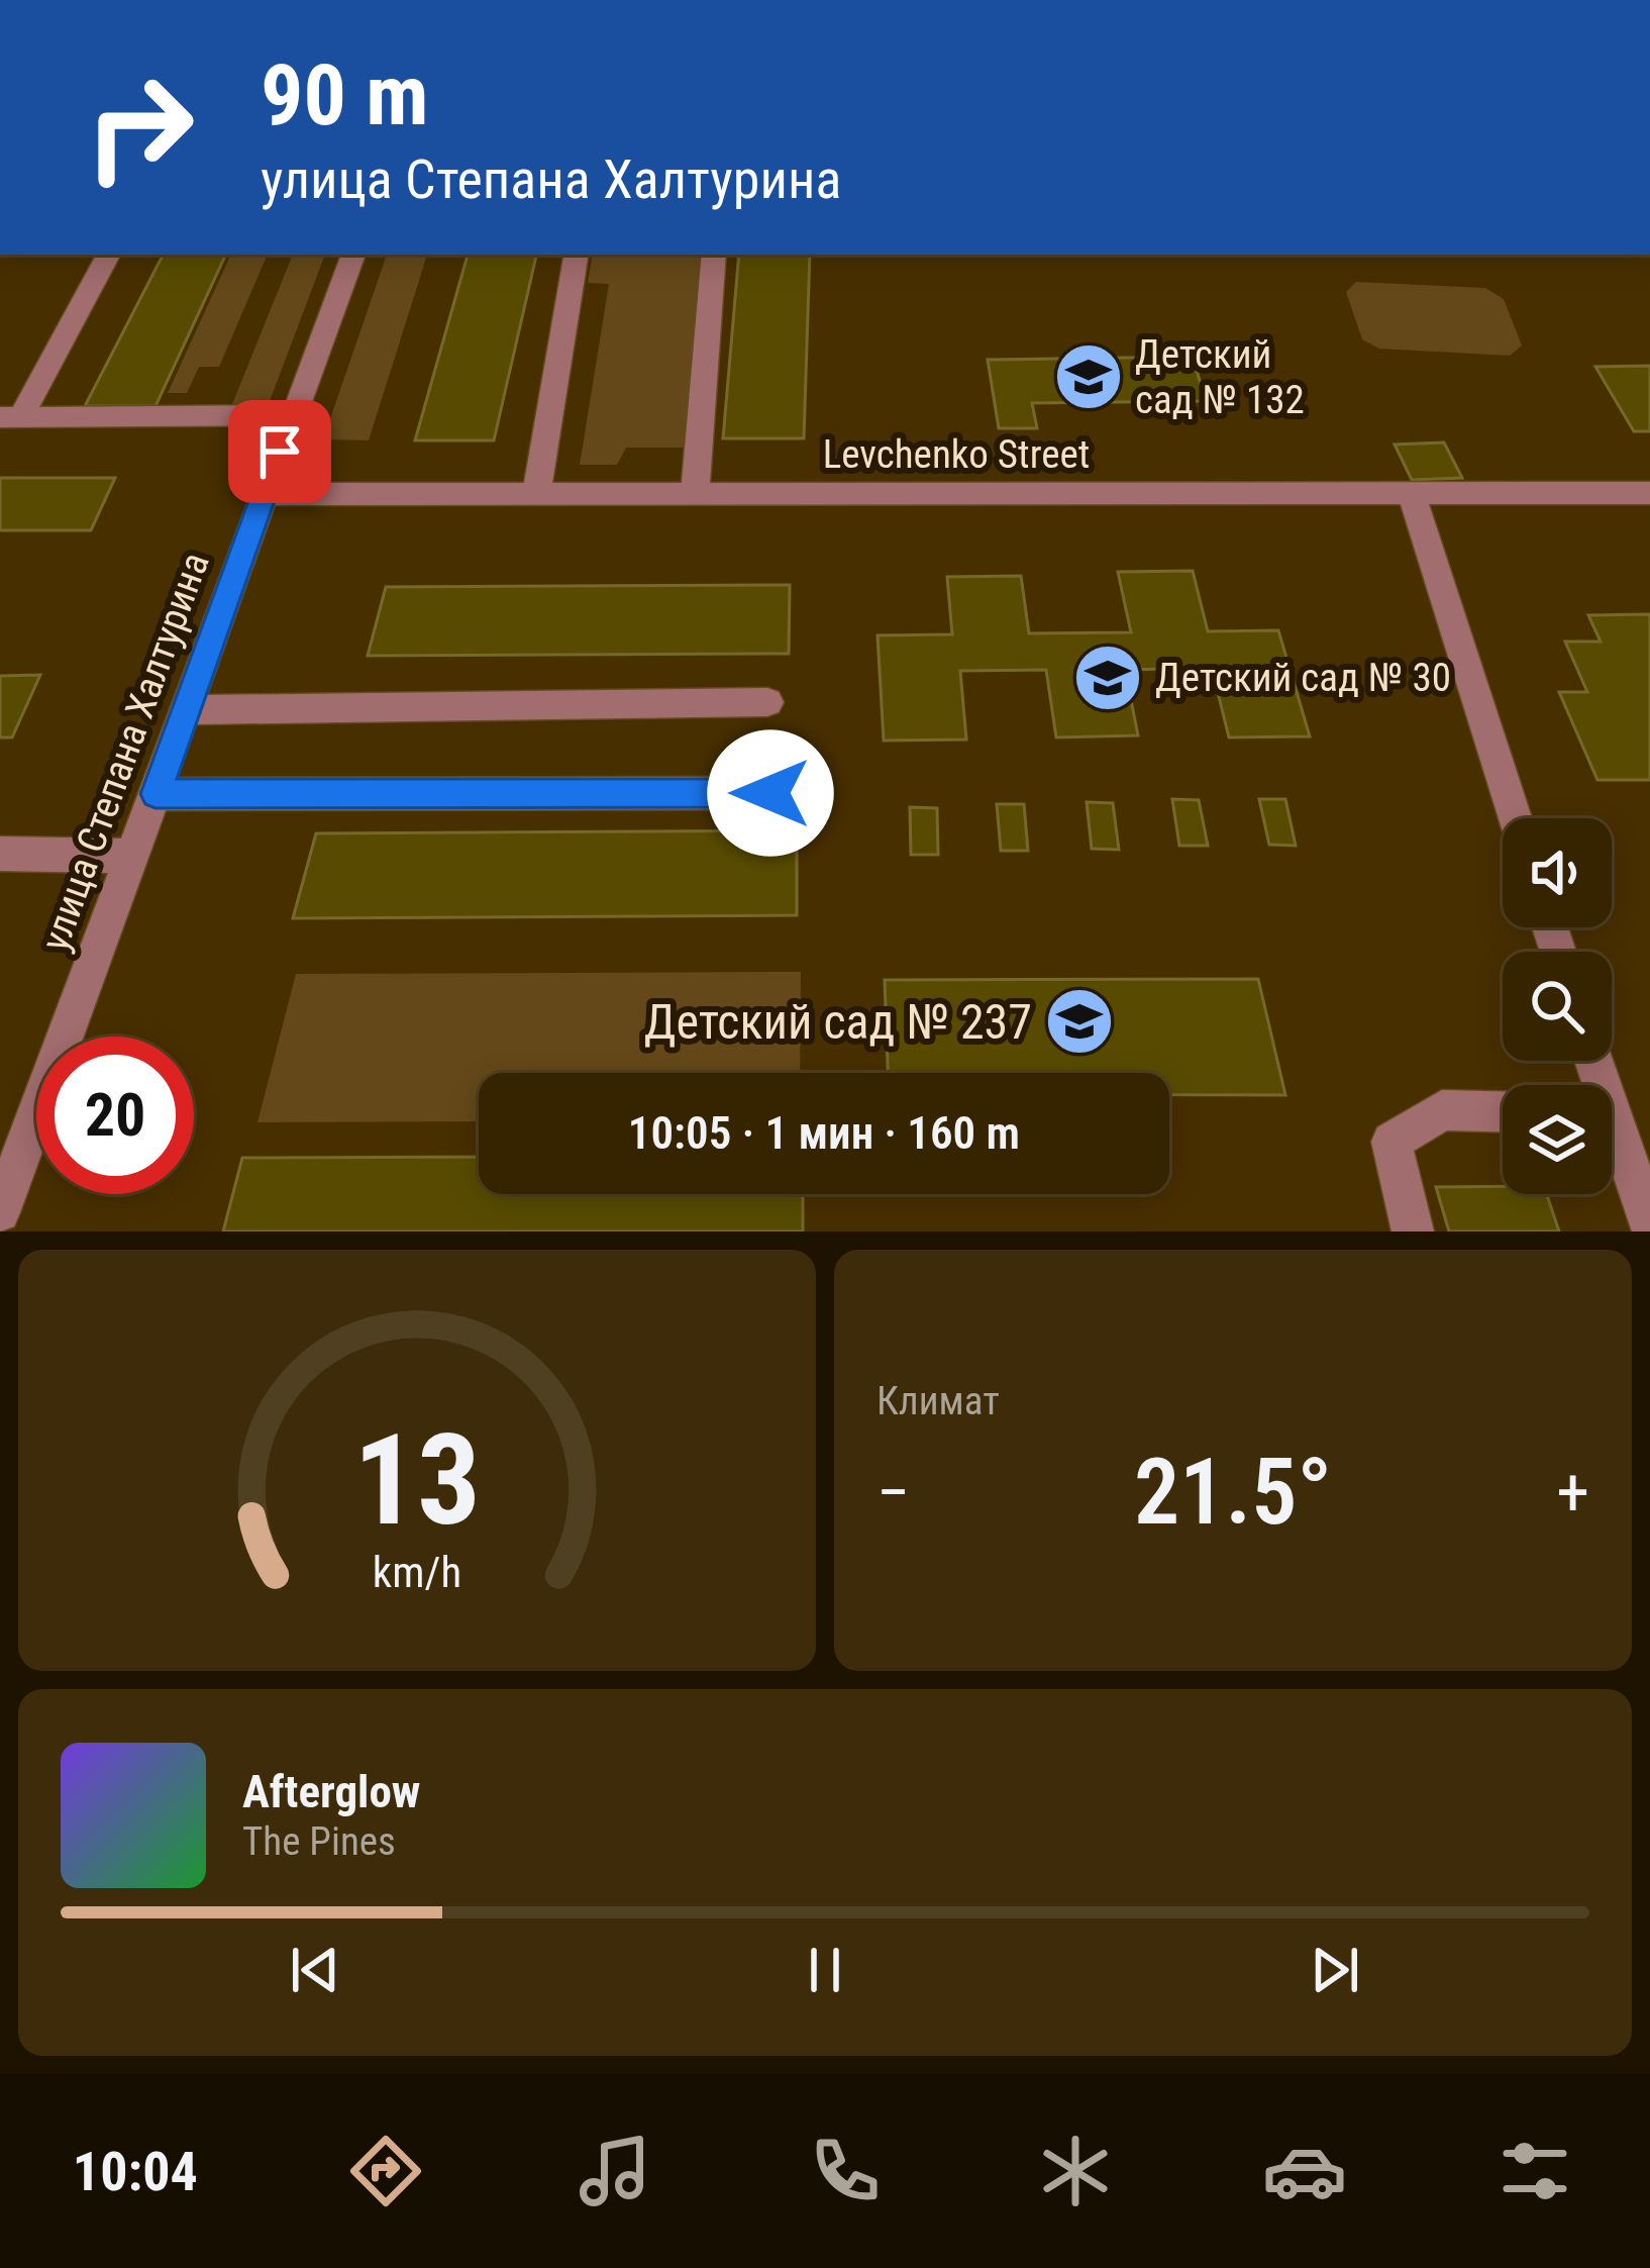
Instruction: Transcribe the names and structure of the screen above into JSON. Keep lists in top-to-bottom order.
{
  "streets": {
    "street": ["Levchenko Street", "улица Степана Халтурина"]
  },
  "crossings": [
    ["Levchenko Street", "улица Степана Халтурина"]
  ],
  "places": {
    "school or university": ["Детский сад № 132", "Детский сад № 30", "Детский сад № 237"]
  },
  "page": {
    "turn": ["90 m", "улица Степана Халтурина"],
    "limit": "20",
    "trip": "10:05 · 1 мин · 160 m",
    "tile": "Климат",
    "heat": ["−", "21.5°", "+"],
    "song": ["Afterglow", "The Pines"],
    "tabs": "10:04",
    "gauge": ["13", "km/h"]
  }
}
